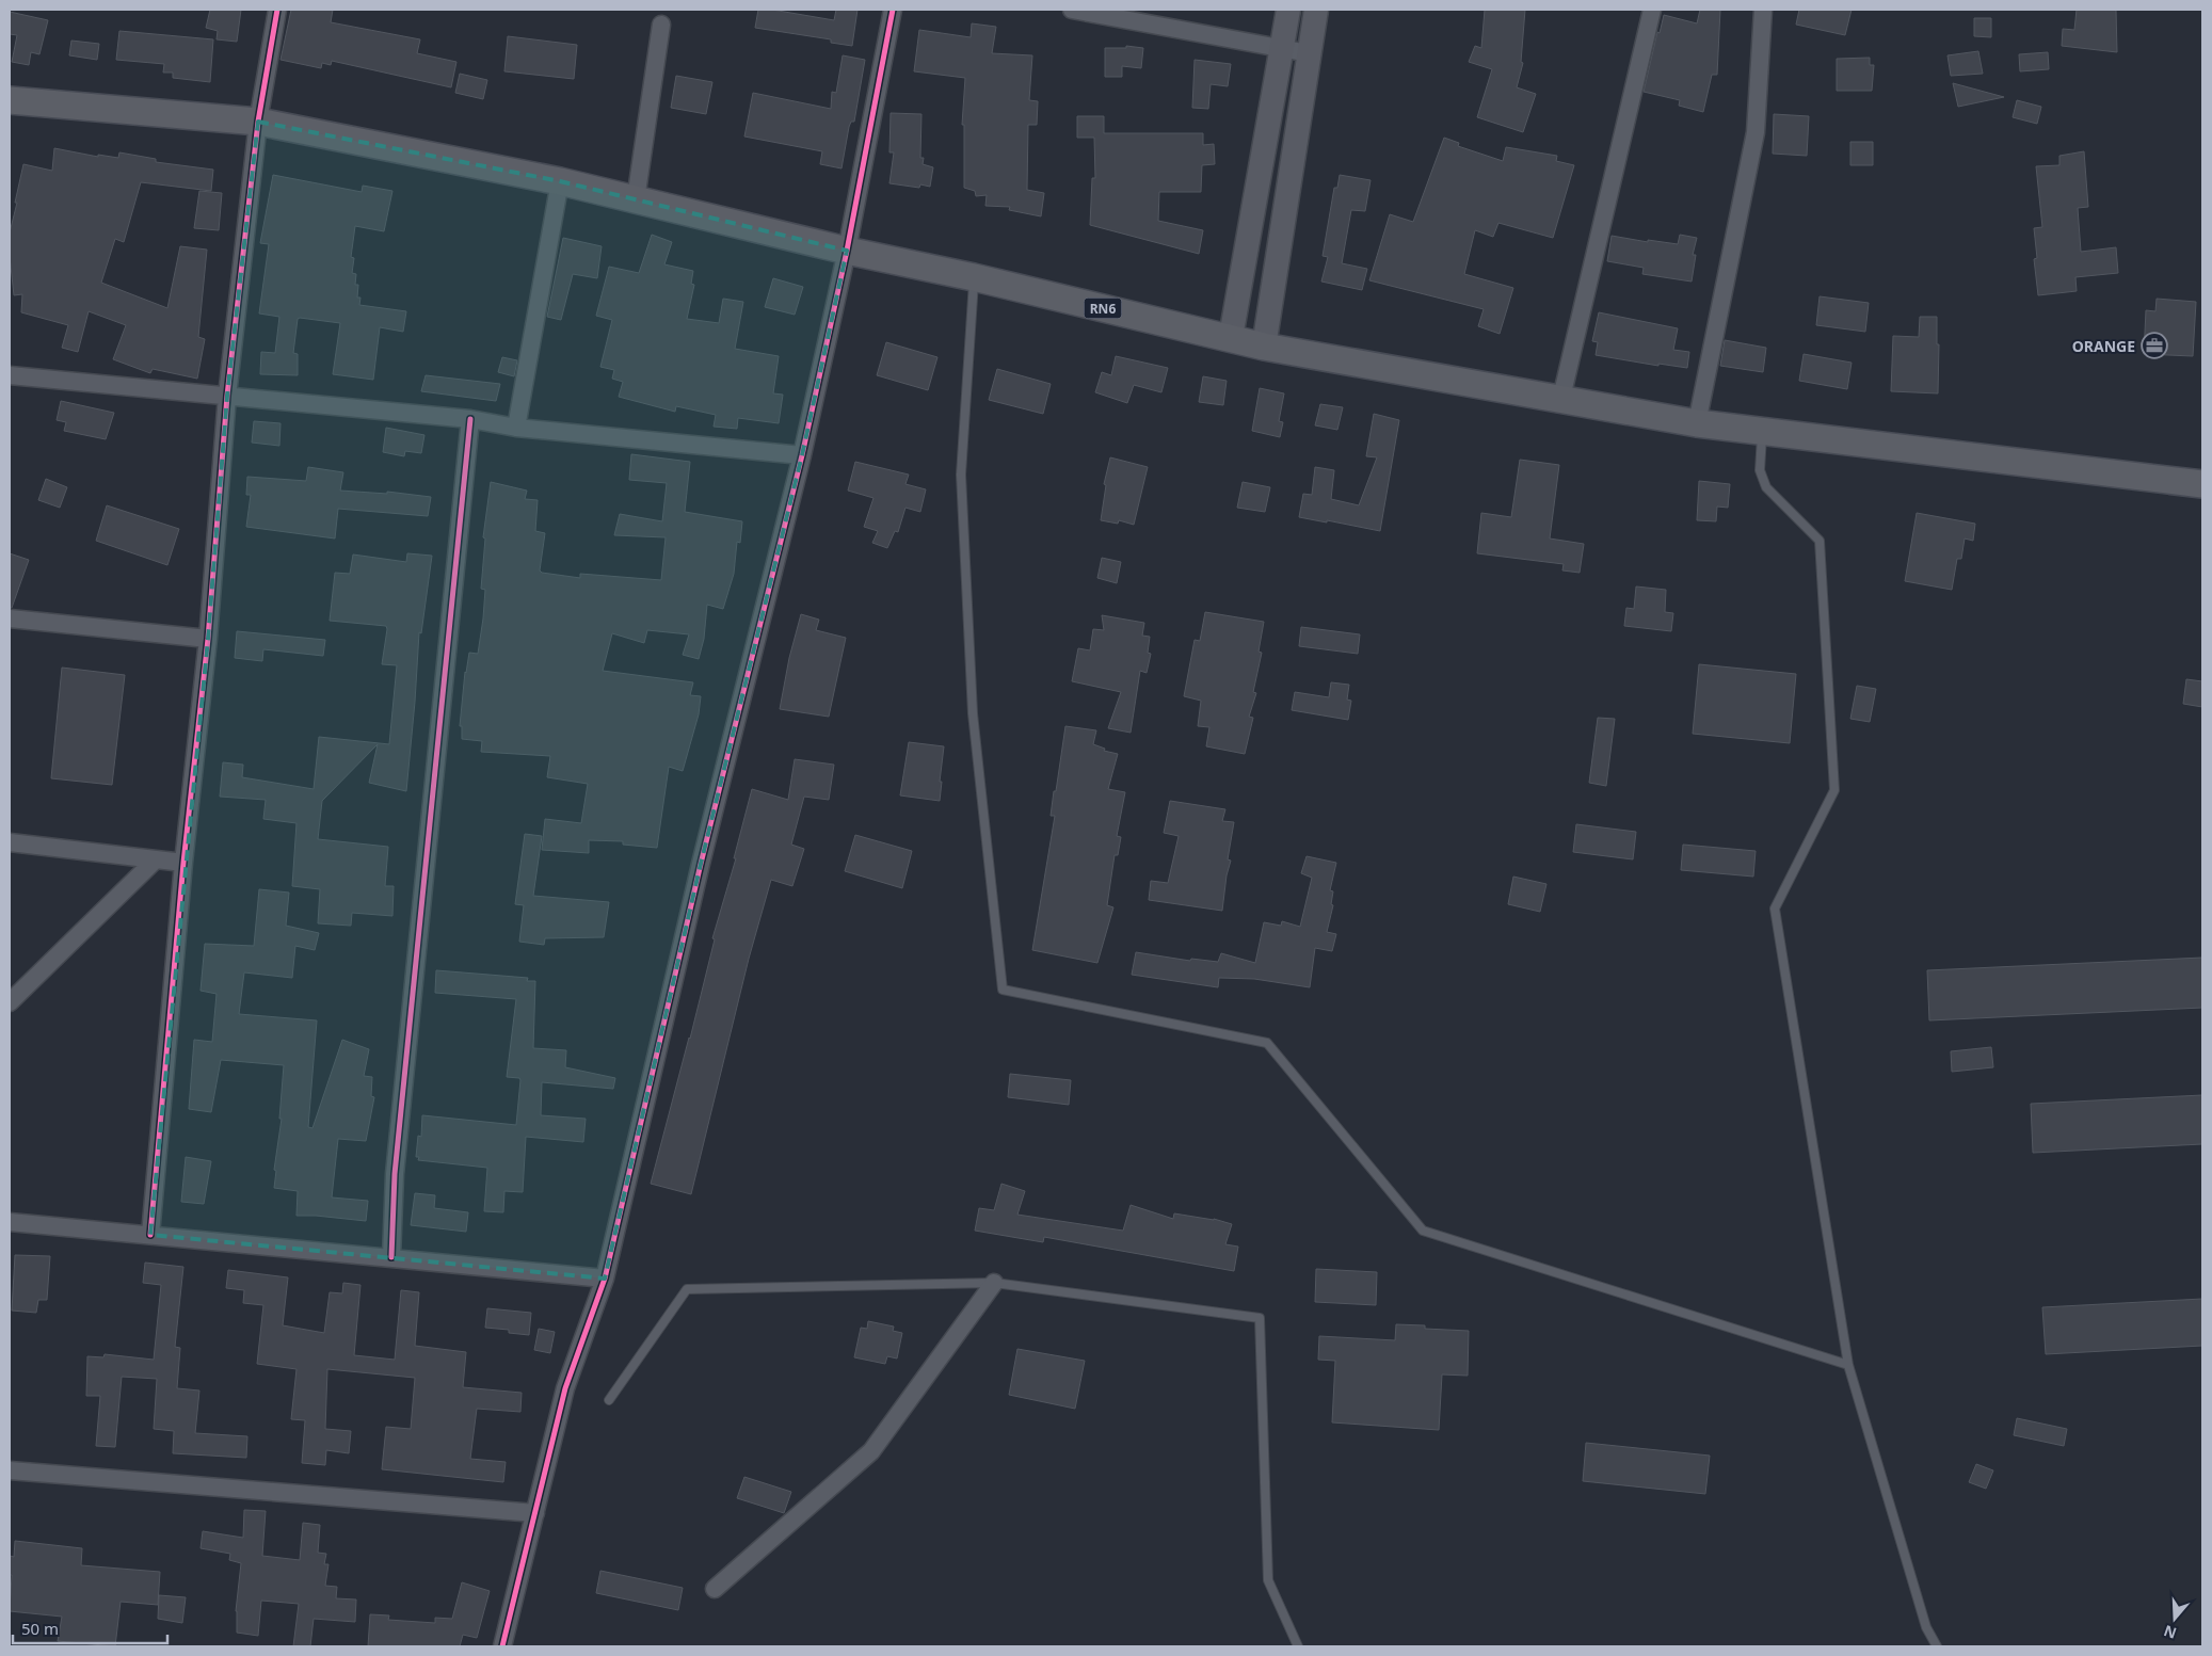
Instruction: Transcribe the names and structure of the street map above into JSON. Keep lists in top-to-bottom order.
{
  "streets": {
    "main road": ["RN6"]
  },
  "places": {
    "office": ["ORANGE"]
  },
  "scale_bar": "50 m",
  "north": "bottom"
}
